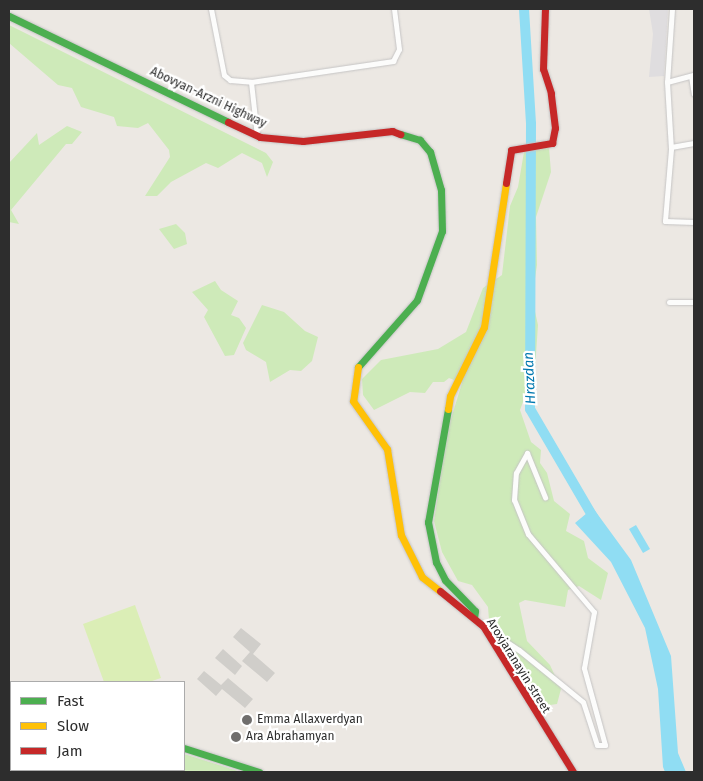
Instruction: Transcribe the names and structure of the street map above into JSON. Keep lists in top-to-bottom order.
{
  "streets": {
    "main road": ["Abovyan-Arzni Highway", "Aroxjaranayin street"]
  },
  "crossings": [
    ["Abovyan-Arzni Highway", "Aroxjaranayin street"]
  ],
  "water": ["Hrazdan"],
  "places": ["Emma Allaxverdyan", "Ara Abrahamyan"],
  "legend": ["Fast", "Slow", "Jam"]
}
